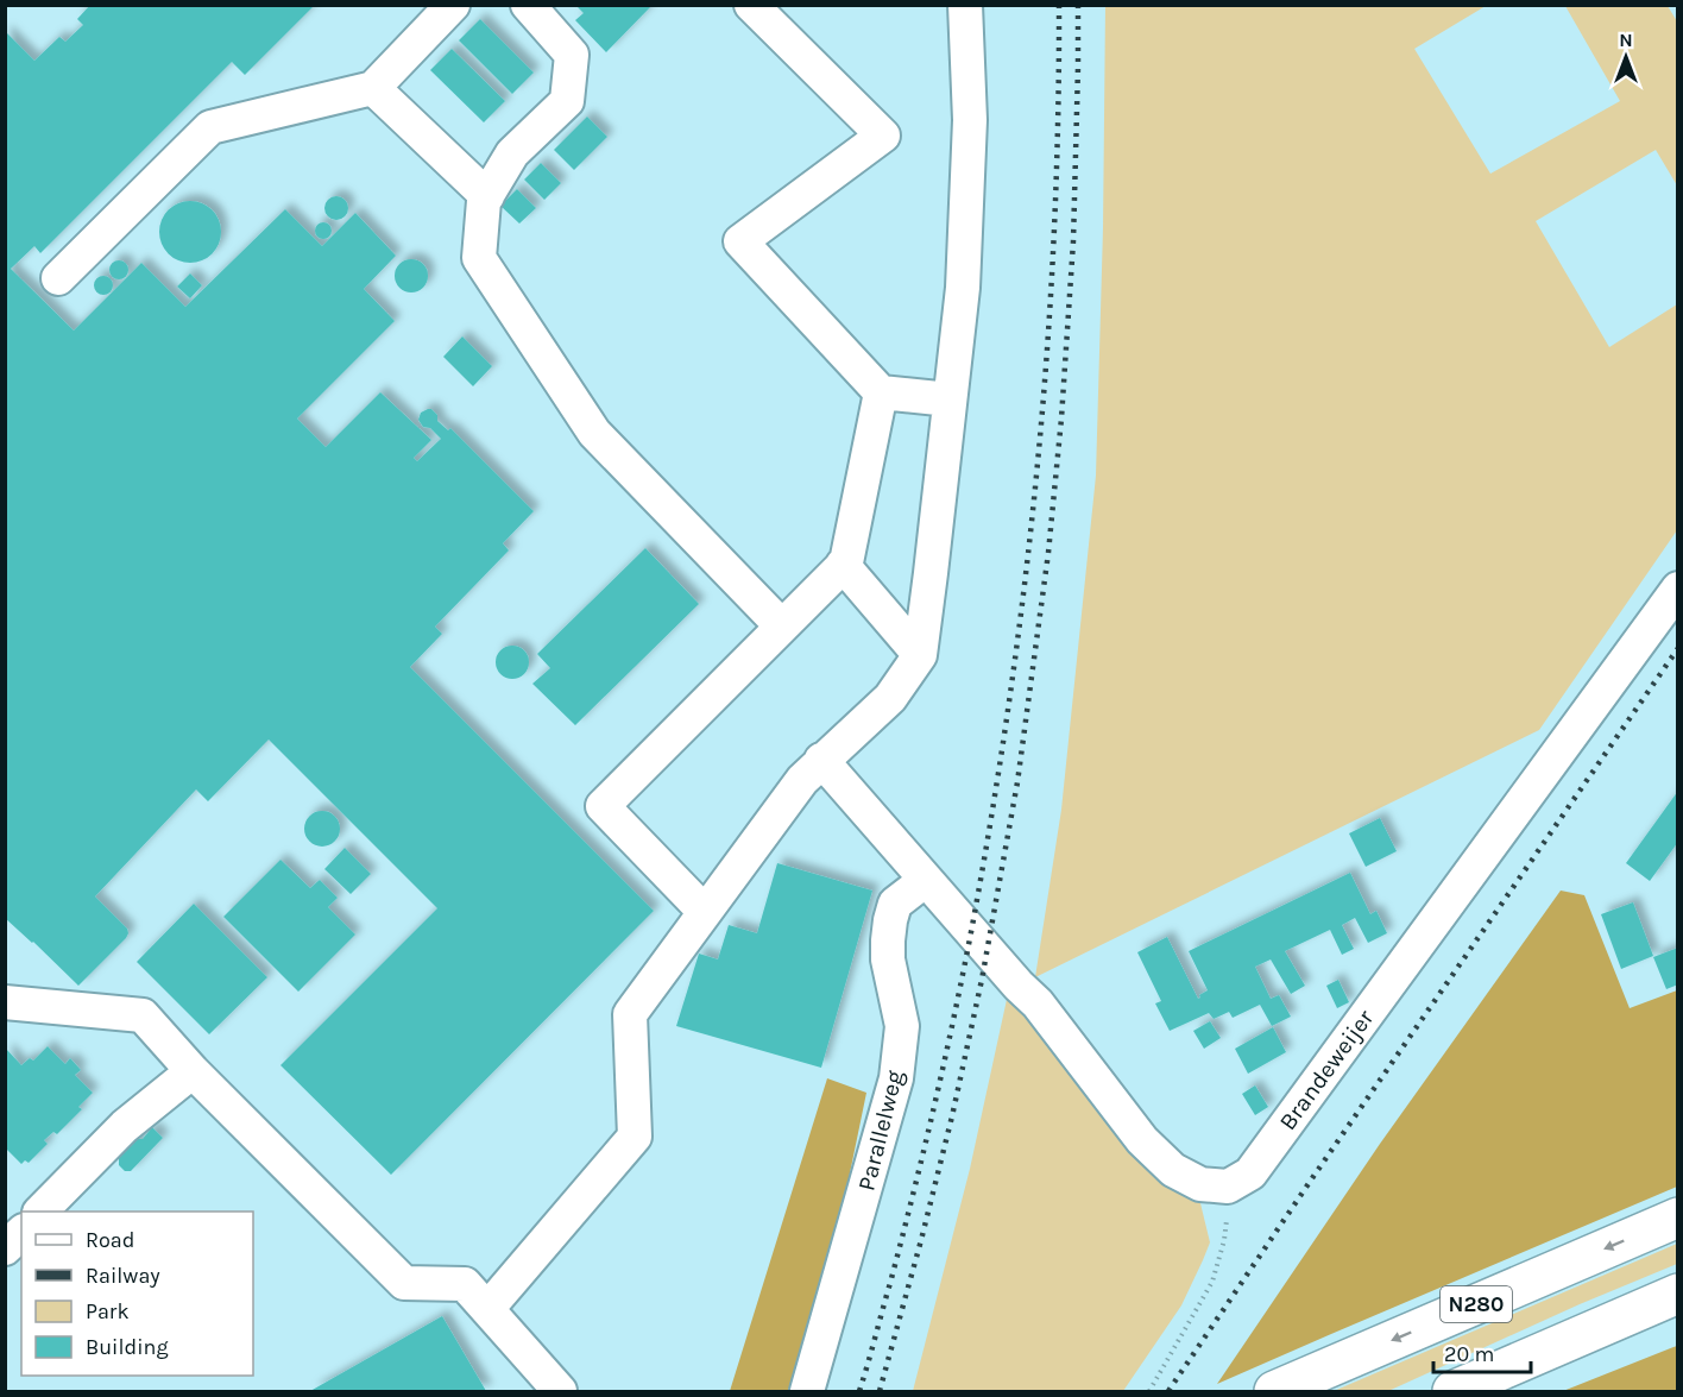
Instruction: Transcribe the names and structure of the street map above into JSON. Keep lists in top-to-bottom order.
{
  "streets": {
    "main road": ["N280"],
    "street": ["Brandeweijer", "Parallelweg"]
  },
  "legend": [
    "Road",
    "Railway",
    "Park",
    "Building"
  ],
  "scale_bar": "20 m",
  "north": "top"
}
